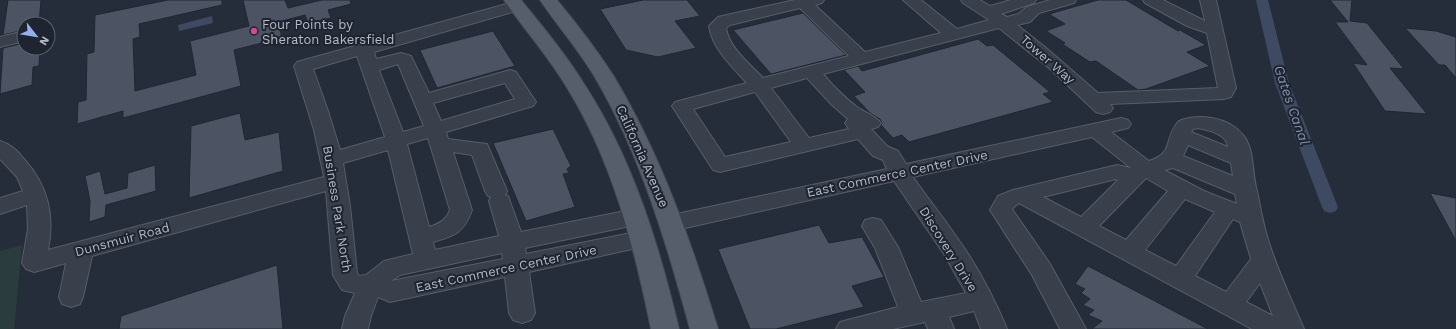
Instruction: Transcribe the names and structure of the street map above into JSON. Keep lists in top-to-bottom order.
{
  "streets": {
    "main road": ["California Avenue"],
    "street": [
      "Tower Way",
      "East Commerce Center Drive",
      "Business Park North",
      "Dunsmuir Road",
      "Discovery Drive"
    ]
  },
  "crossings": [
    ["Tower Way", "East Commerce Center Drive"],
    ["California Avenue", "East Commerce Center Drive"],
    ["East Commerce Center Drive", "Business Park North"],
    ["East Commerce Center Drive", "Discovery Drive"],
    ["Business Park North", "Dunsmuir Road"]
  ],
  "water": ["Gates Canal"],
  "places": ["Four Points by Sheraton Bakersfield"],
  "north": "bottom right"
}
